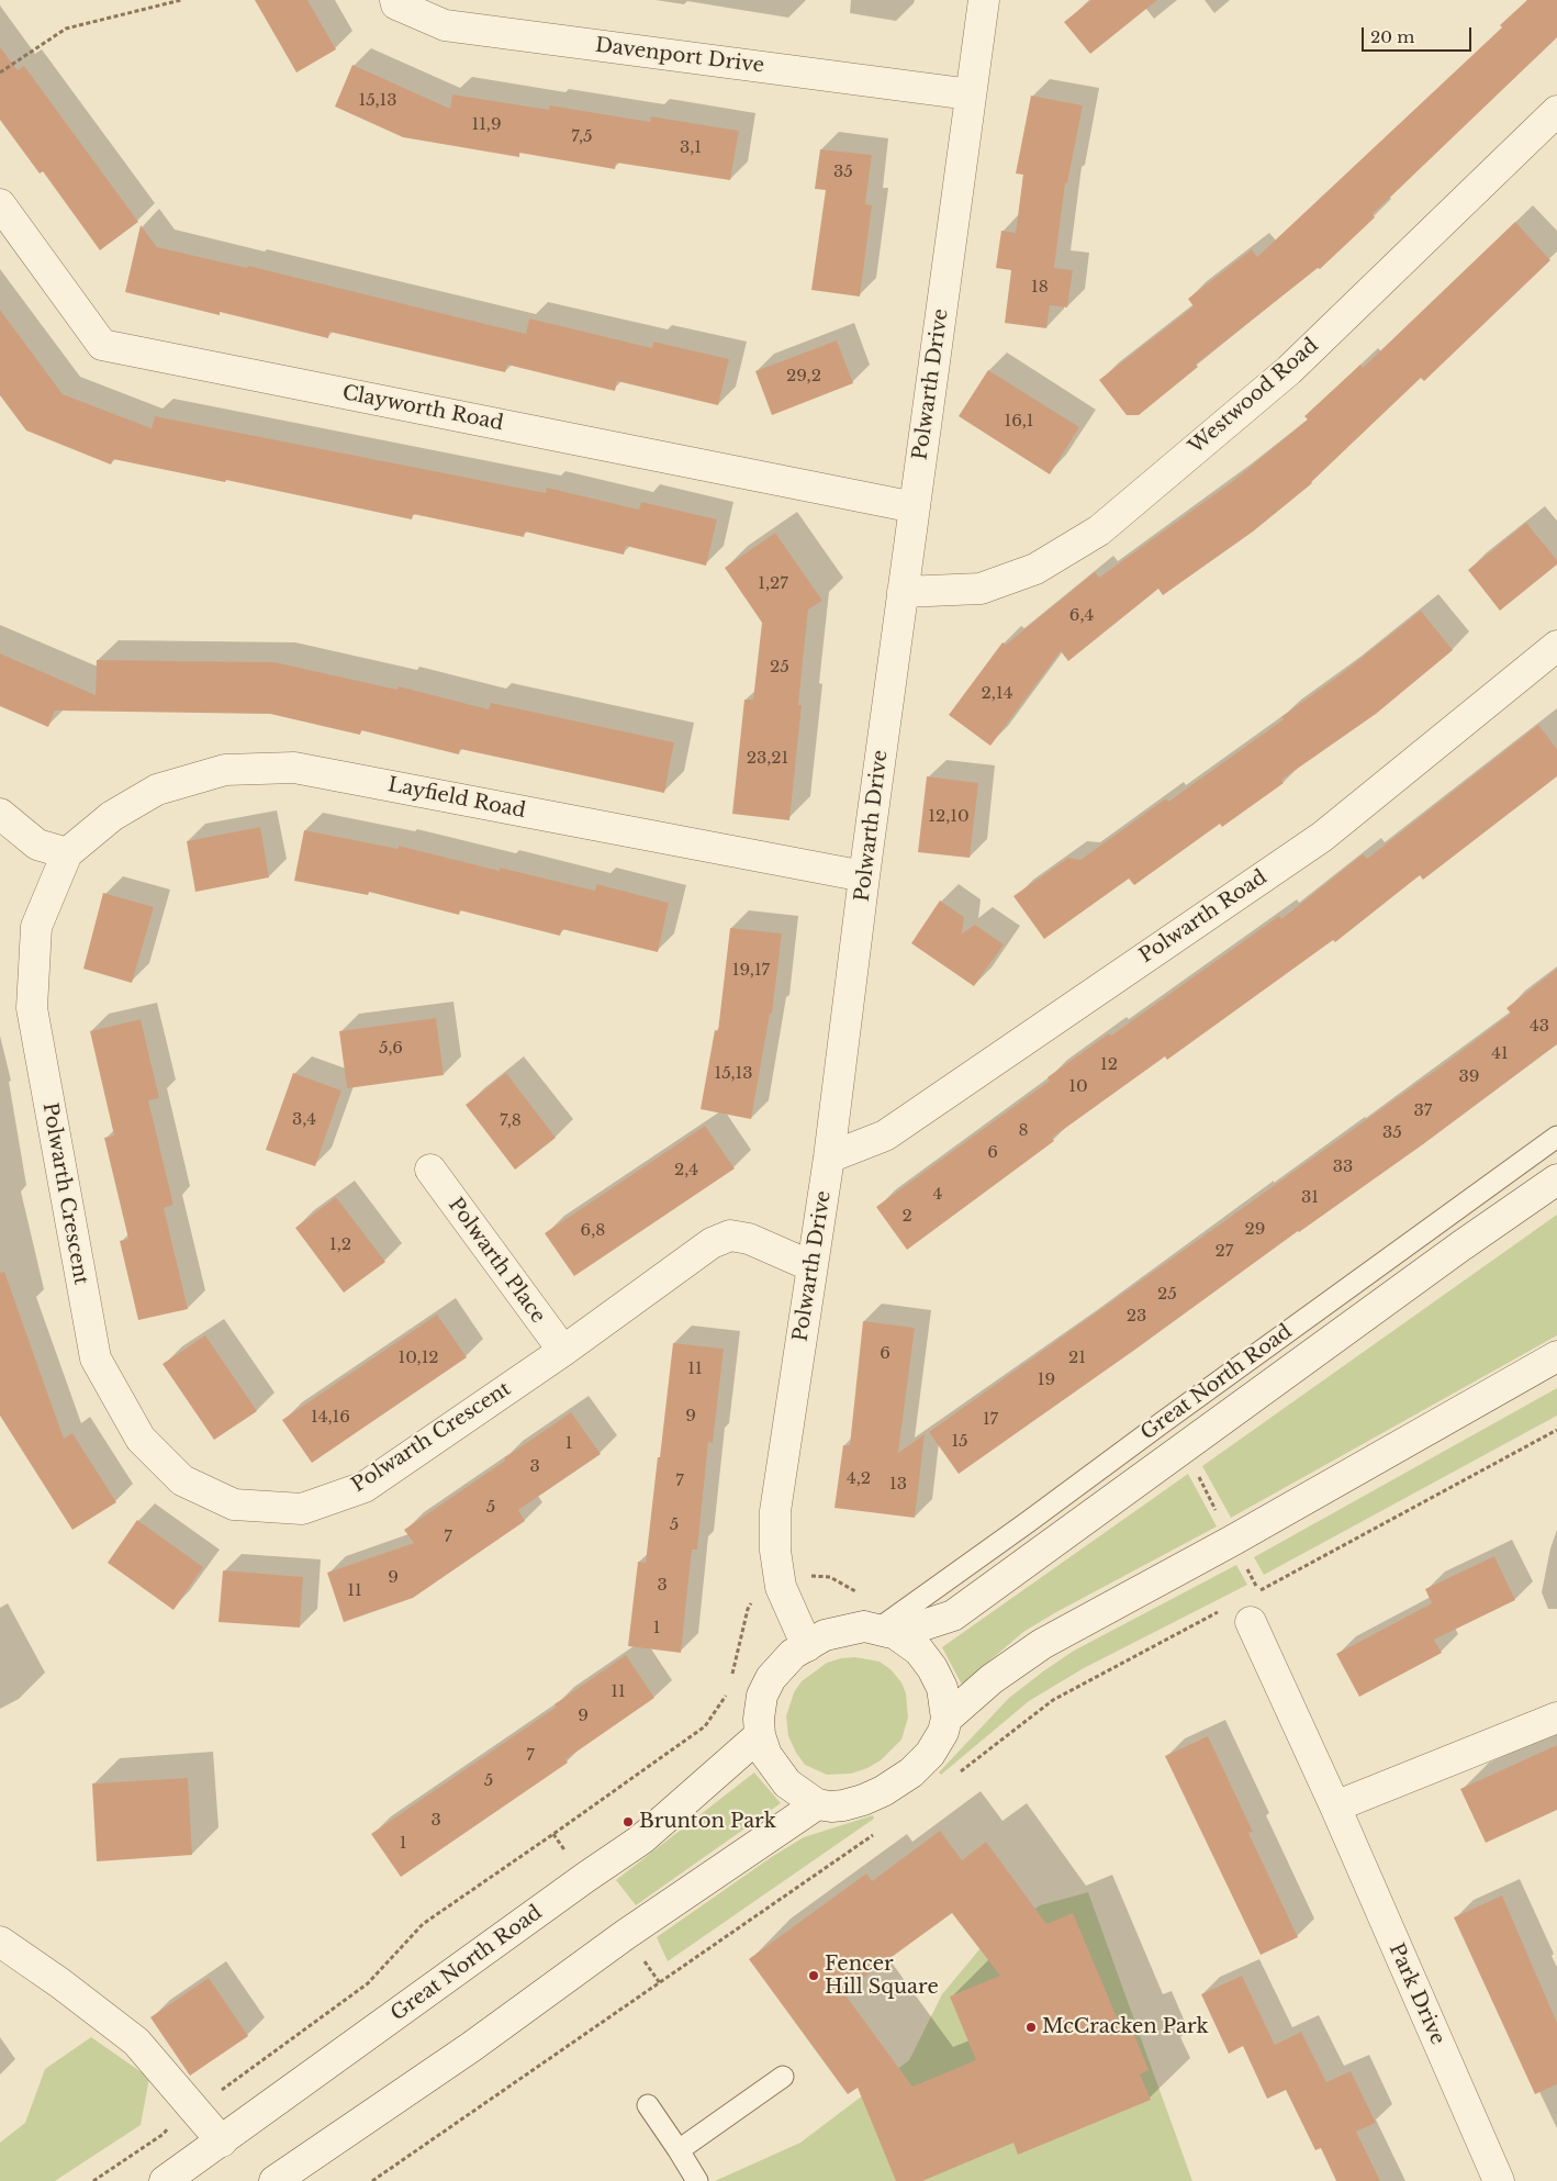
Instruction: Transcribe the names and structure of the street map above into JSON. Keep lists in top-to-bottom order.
{
  "streets": {
    "street": [
      "Davenport Drive",
      "Polwarth Drive",
      "Westwood Road",
      "Clayworth Road",
      "Layfield Road",
      "Polwarth Road",
      "Polwarth Crescent",
      "Polwarth Place",
      "Great North Road",
      "Park Drive"
    ]
  },
  "crossings": [
    ["Davenport Drive", "Polwarth Drive"],
    ["Polwarth Drive", "Westwood Road"],
    ["Polwarth Drive", "Clayworth Road"],
    ["Polwarth Drive", "Layfield Road"],
    ["Polwarth Drive", "Polwarth Road"],
    ["Polwarth Drive", "Polwarth Crescent"],
    ["Polwarth Drive", "Great North Road"],
    ["Layfield Road", "Polwarth Crescent"],
    ["Polwarth Crescent", "Polwarth Place"]
  ],
  "places": ["Brunton Park", "Fencer Hill Square", "McCracken Park"],
  "house_numbers": [
    "15,13",
    "11,9",
    "7,5",
    "3,1",
    "35",
    "18",
    "29,2",
    "16,1",
    "1,27",
    "6,4",
    "25",
    "2,14",
    "23,21",
    "12,10",
    "19,17",
    "43",
    "5,6",
    "41",
    "12",
    "15,13",
    "39",
    "10",
    "37",
    "3,4",
    "7,8",
    "8",
    "35",
    "6",
    "33",
    "2,4",
    "4",
    "31",
    "2",
    "29",
    "6,8",
    "1,2",
    "27",
    "25",
    "23",
    "6",
    "10,12",
    "21",
    "11",
    "19",
    "9",
    "14,16",
    "17",
    "15",
    "1",
    "3",
    "4,2",
    "7",
    "13",
    "5",
    "5",
    "7",
    "9",
    "3",
    "11",
    "1",
    "11",
    "9",
    "7",
    "5",
    "3",
    "1"
  ],
  "scale_bar": "20 m"
}
